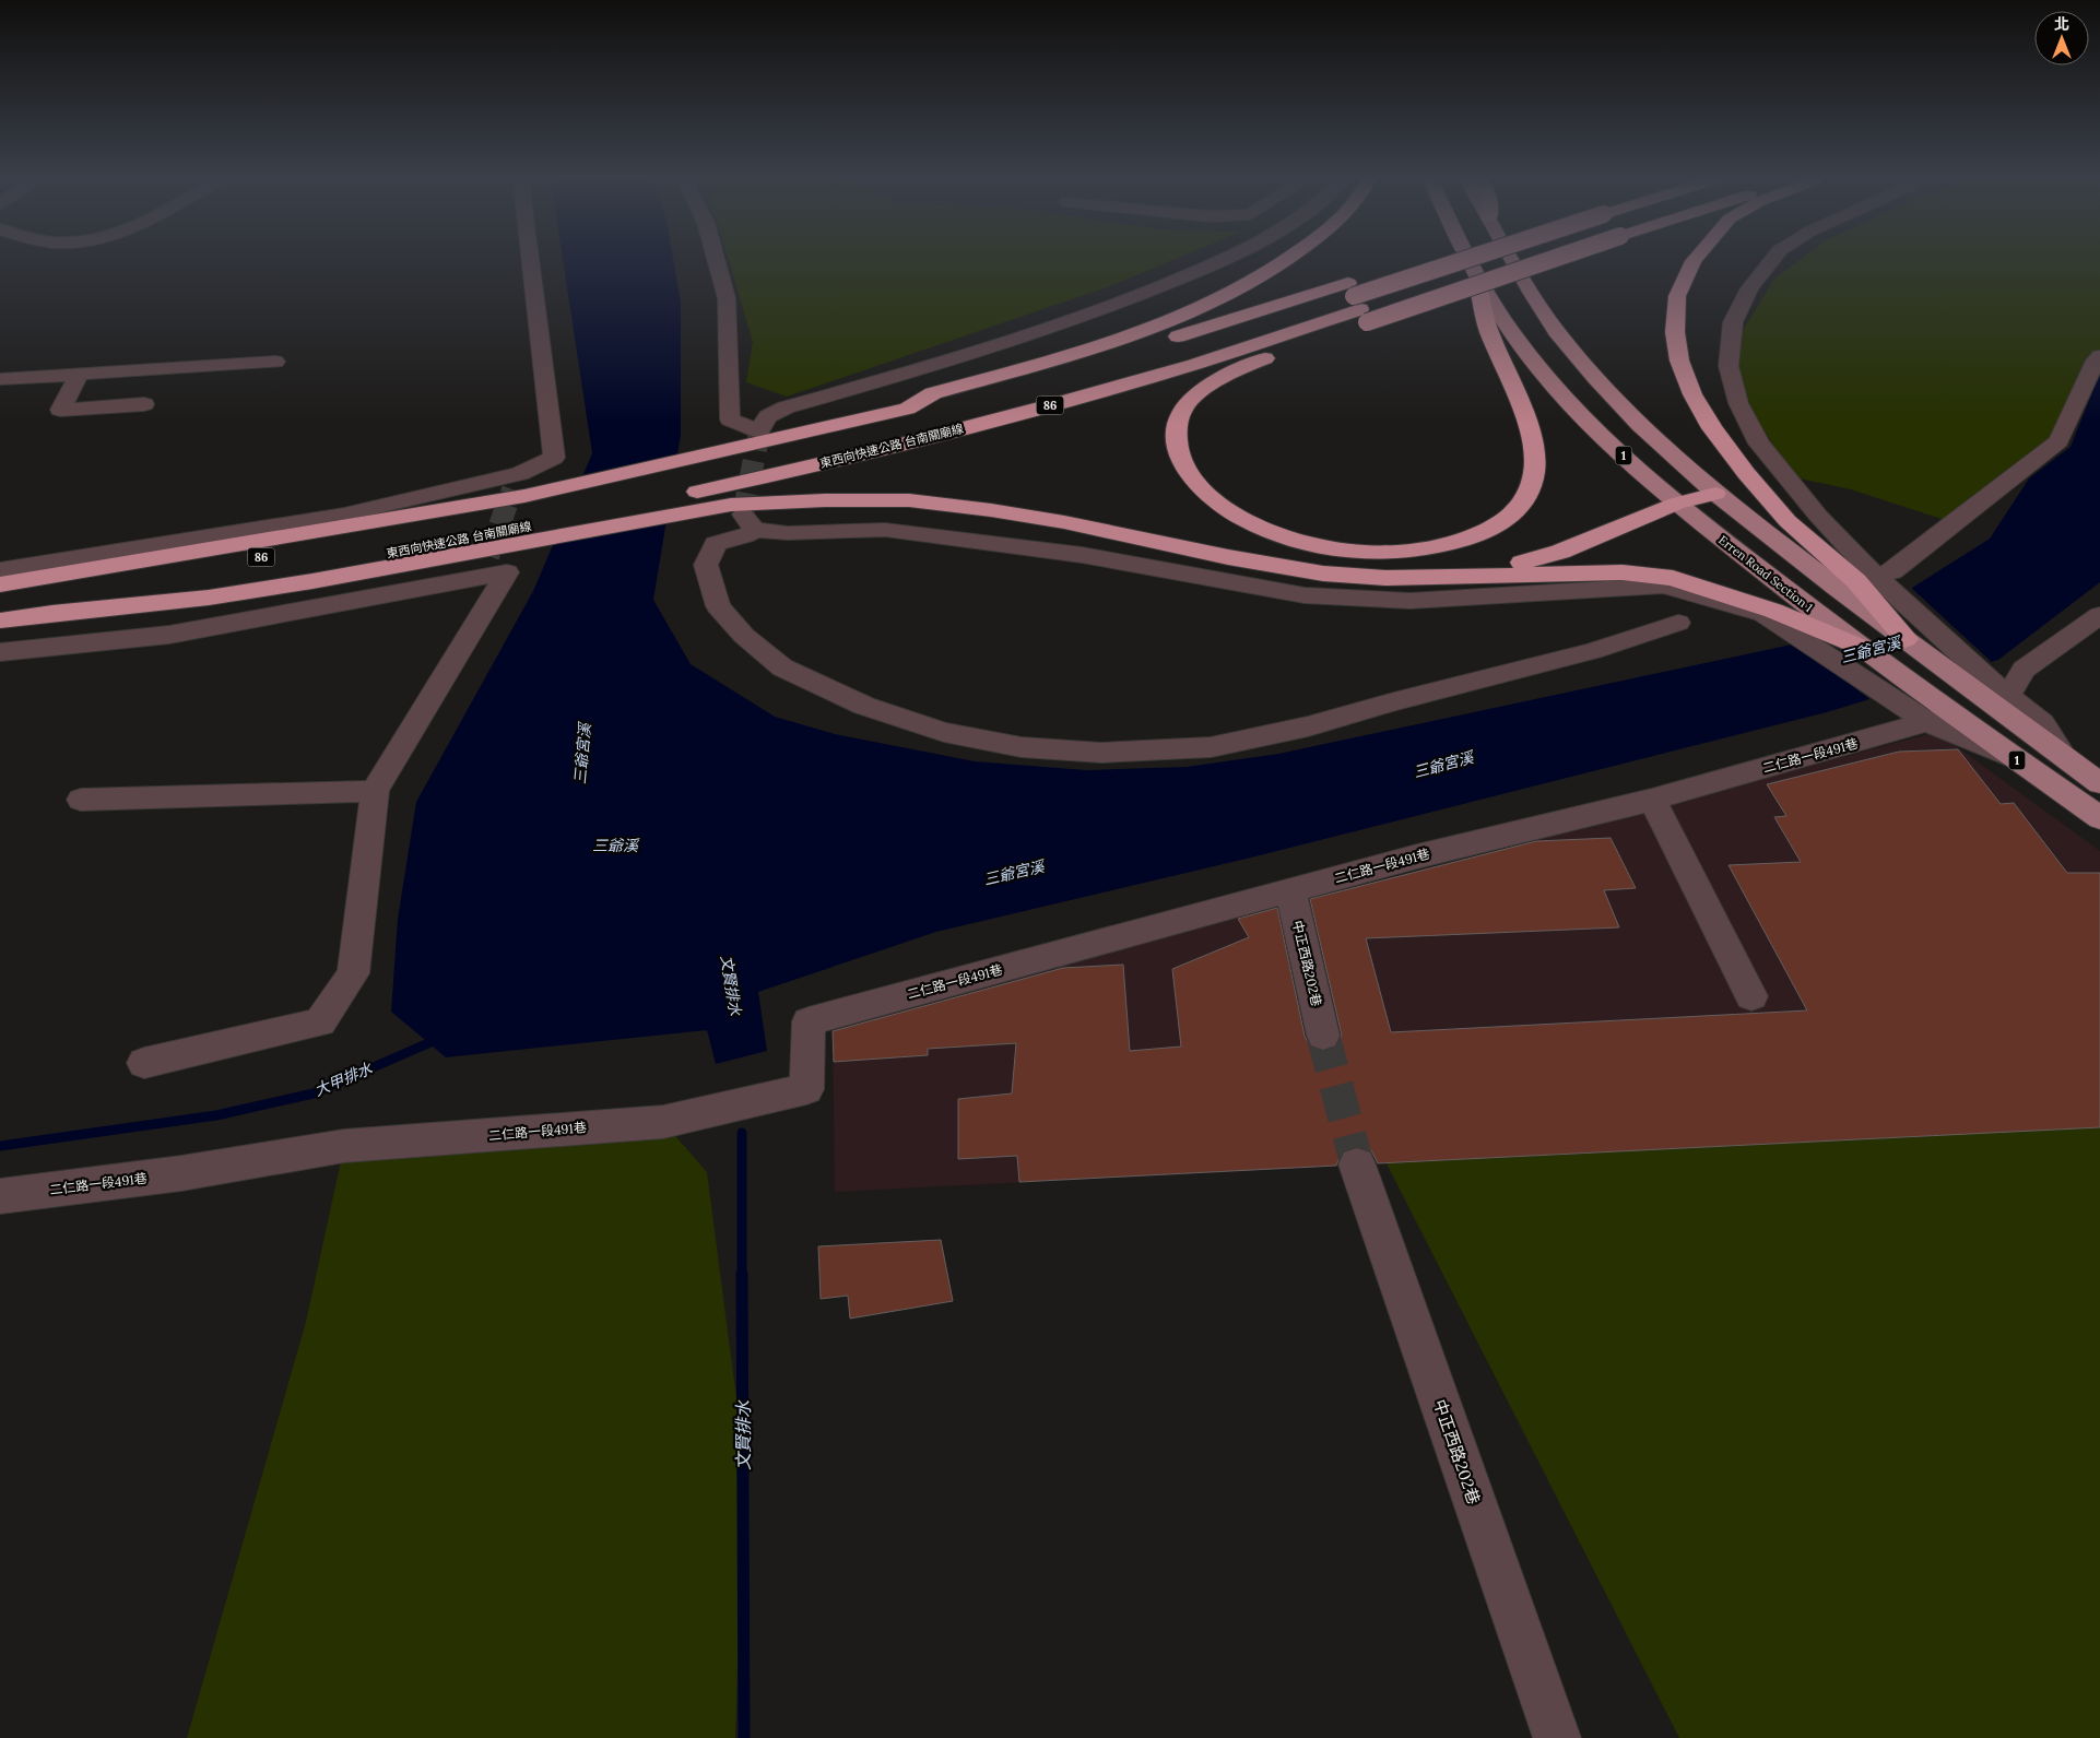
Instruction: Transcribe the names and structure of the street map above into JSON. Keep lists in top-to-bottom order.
{
  "streets": {
    "highway": ["86", "東西向快速公路 台南關廟線"],
    "main road": ["1", "Erren Road Section 1"],
    "street": ["二仁路一段491巷", "中正西路202巷"]
  },
  "crossings": [
    ["1", "Erren Road Section 1"],
    ["Erren Road Section 1", "二仁路一段491巷"],
    ["二仁路一段491巷", "中正西路202巷"]
  ],
  "water": [
    "三爺宮溪",
    "三爺溪",
    "文賢排水",
    "大甲排水"
  ],
  "north": "top"
}
